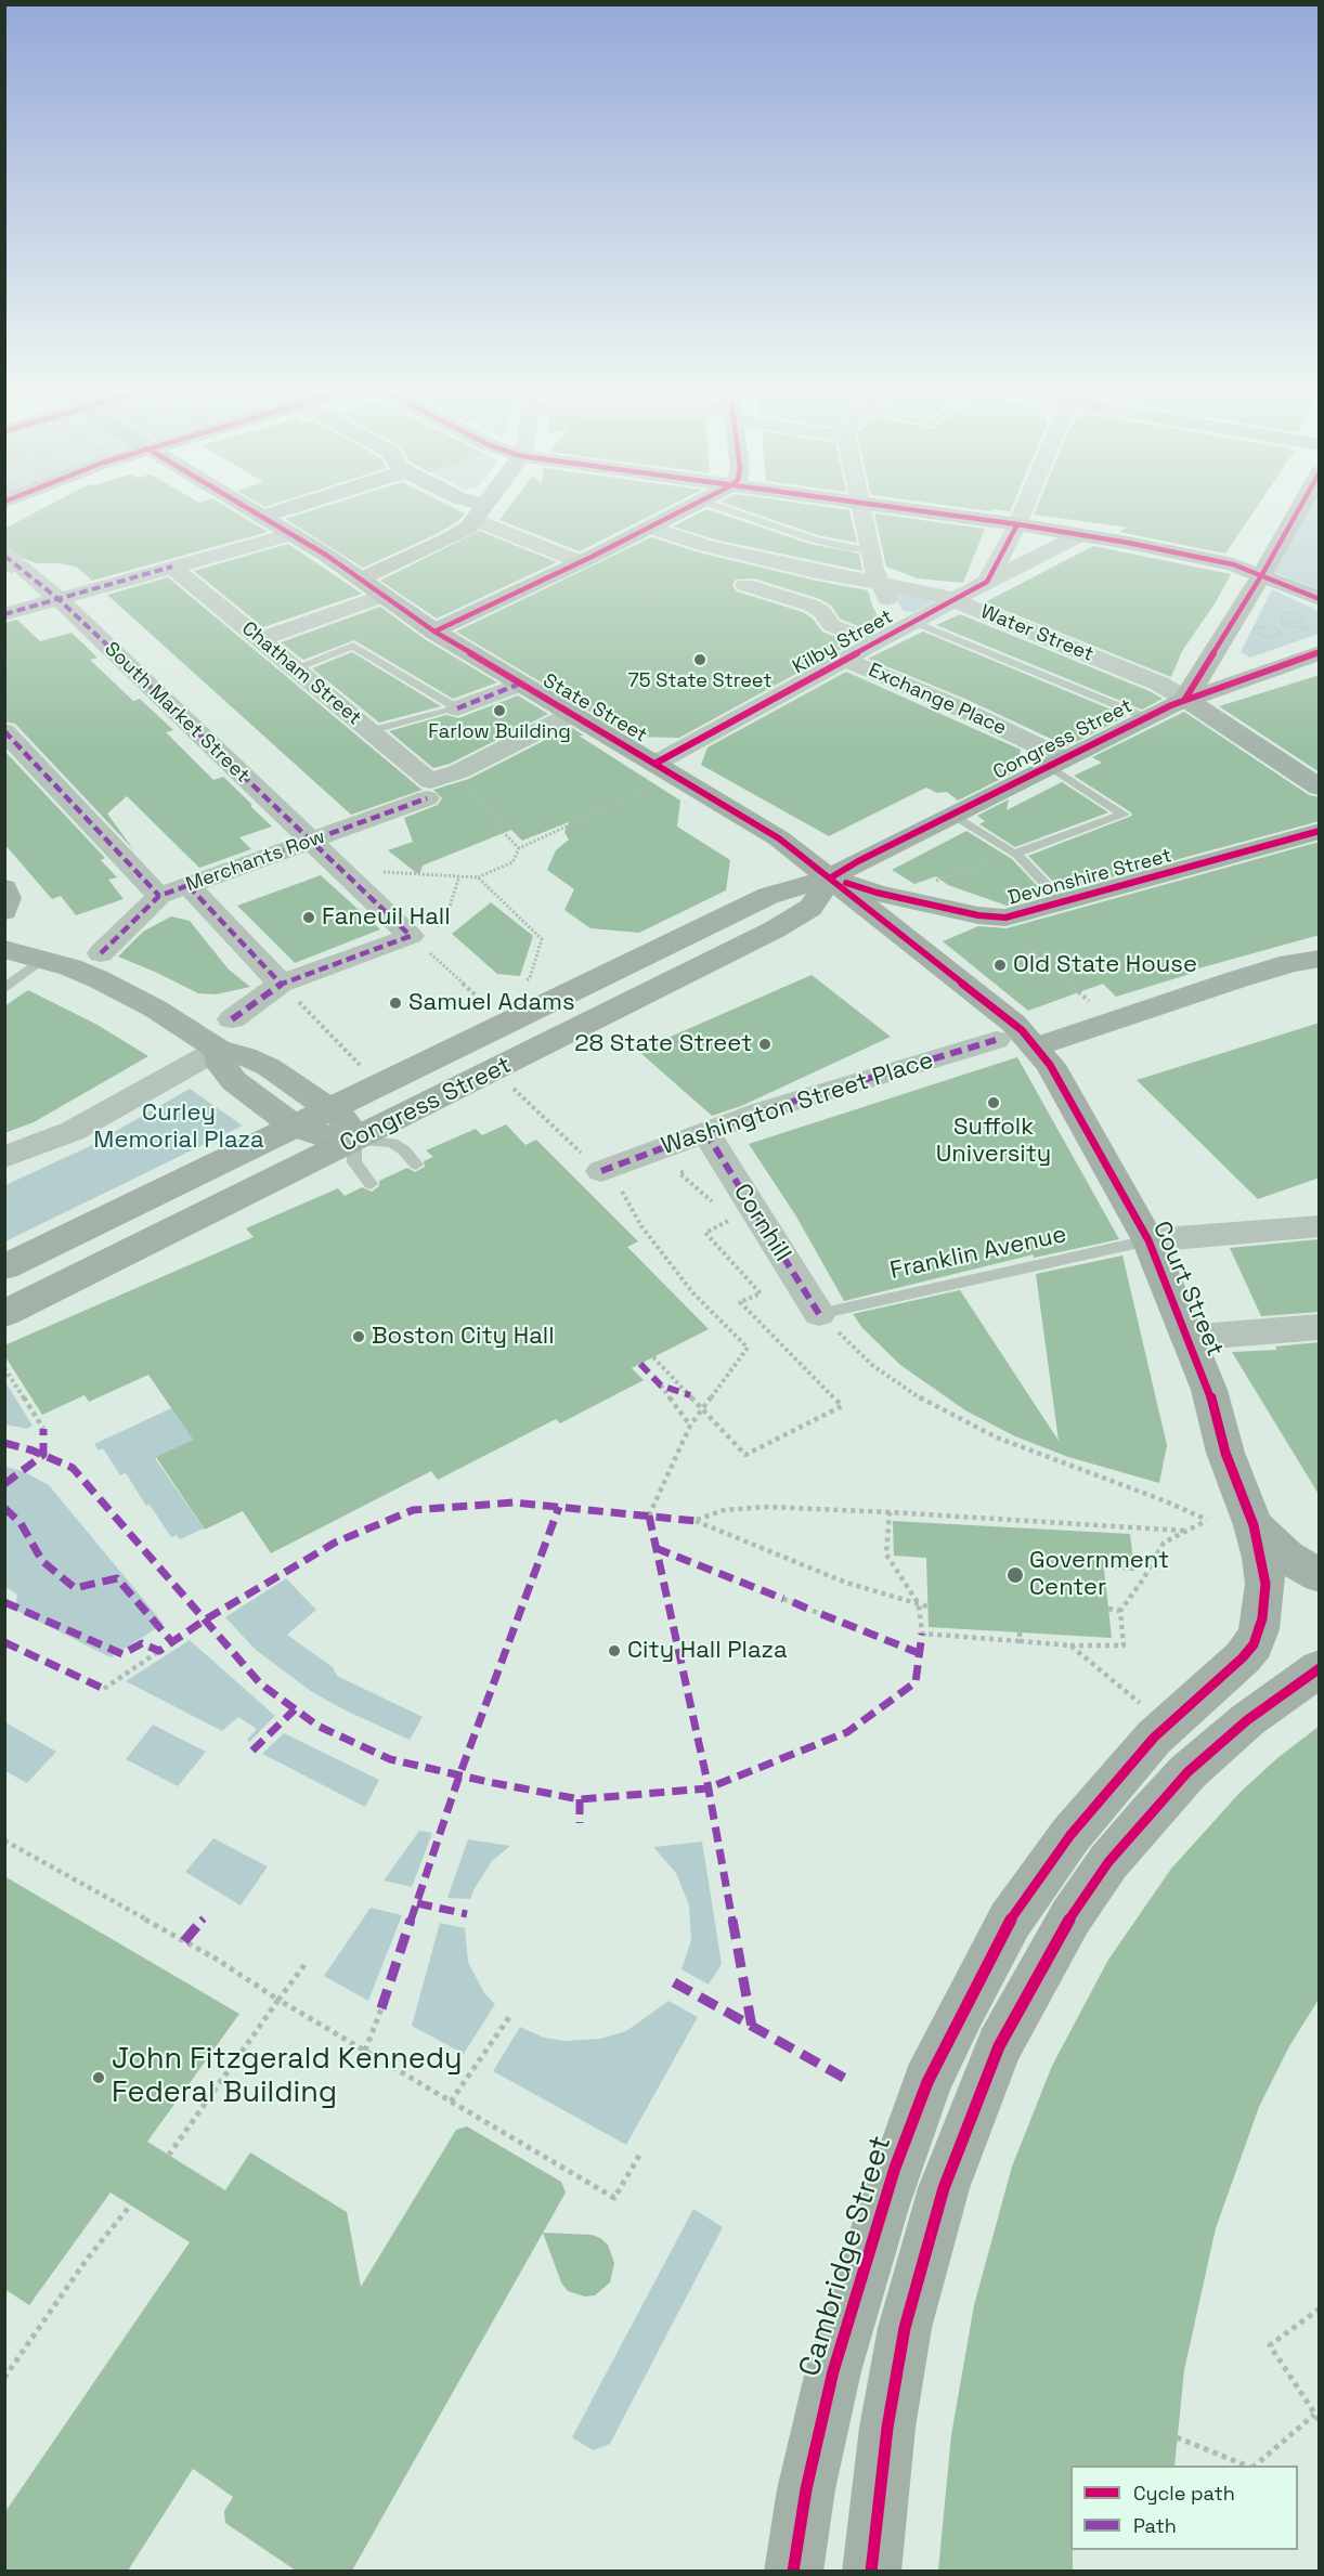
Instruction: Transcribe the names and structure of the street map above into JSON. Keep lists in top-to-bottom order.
{
  "streets": {
    "main road": [
      "Water Street",
      "State Street",
      "Congress Street",
      "Devonshire Street",
      "Court Street",
      "Cambridge Street"
    ],
    "street": [
      "Kilby Street",
      "Chatham Street",
      "Exchange Place",
      "South Market Street",
      "Merchants Row",
      "Washington Street Place",
      "Cornhill"
    ],
    "lane": ["Franklin Avenue"]
  },
  "crossings": [
    ["Water Street", "Kilby Street"],
    ["Water Street", "Congress Street"],
    ["Kilby Street", "Exchange Place"],
    ["Kilby Street", "State Street"],
    ["Chatham Street", "Merchants Row"],
    ["Exchange Place", "Congress Street"],
    ["State Street", "Congress Street"],
    ["State Street", "Merchants Row"],
    ["State Street", "Devonshire Street"],
    ["State Street", "Court Street"],
    ["South Market Street", "Merchants Row"],
    ["Congress Street", "Devonshire Street"],
    ["Washington Street Place", "Cornhill"],
    ["Cornhill", "Franklin Avenue"],
    ["Franklin Avenue", "Court Street"],
    ["Court Street", "Cambridge Street"]
  ],
  "parks": ["Curley Memorial Plaza"],
  "places": [
    "75 State Street",
    "Farlow Building",
    "Faneuil Hall",
    "Old State House",
    "Samuel Adams",
    "28 State Street",
    "Suffolk University",
    "Boston City Hall",
    "Government Center",
    "City Hall Plaza",
    "John Fitzgerald Kennedy Federal Building"
  ],
  "legend": ["Cycle path", "Path"]
}
